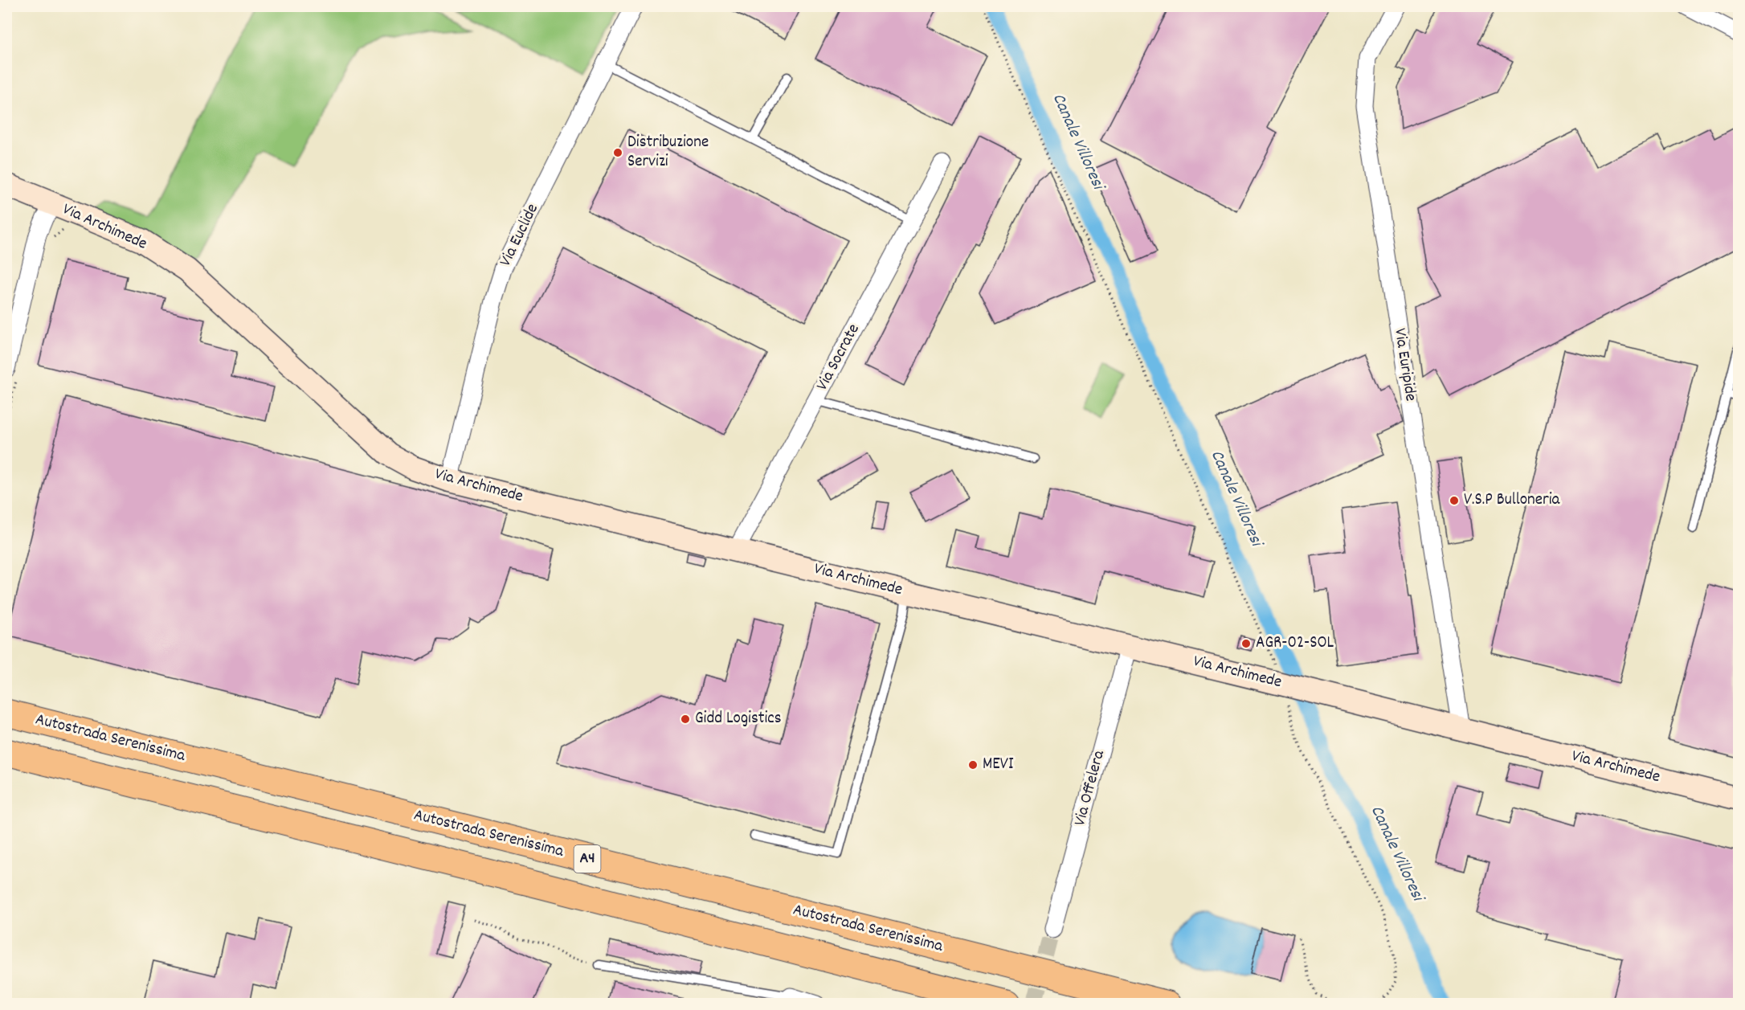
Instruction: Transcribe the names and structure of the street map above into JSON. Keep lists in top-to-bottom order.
{
  "streets": {
    "highway": ["Autostrada Serenissima", "A4"],
    "street": [
      "Via Archimede",
      "Via Euclide",
      "Via Socrate",
      "Via Euripide",
      "Via Offelera"
    ]
  },
  "crossings": [
    ["Via Archimede", "Via Euclide"],
    ["Via Archimede", "Via Socrate"],
    ["Via Archimede", "Via Euripide"],
    ["Via Archimede", "Via Offelera"]
  ],
  "water": ["Canale Villoresi"],
  "places": [
    "Distribuzione Servizi",
    "V.S.P Bulloneria",
    "AGR-02-SOL",
    "Gidd Logistics",
    "MEVI"
  ]
}
